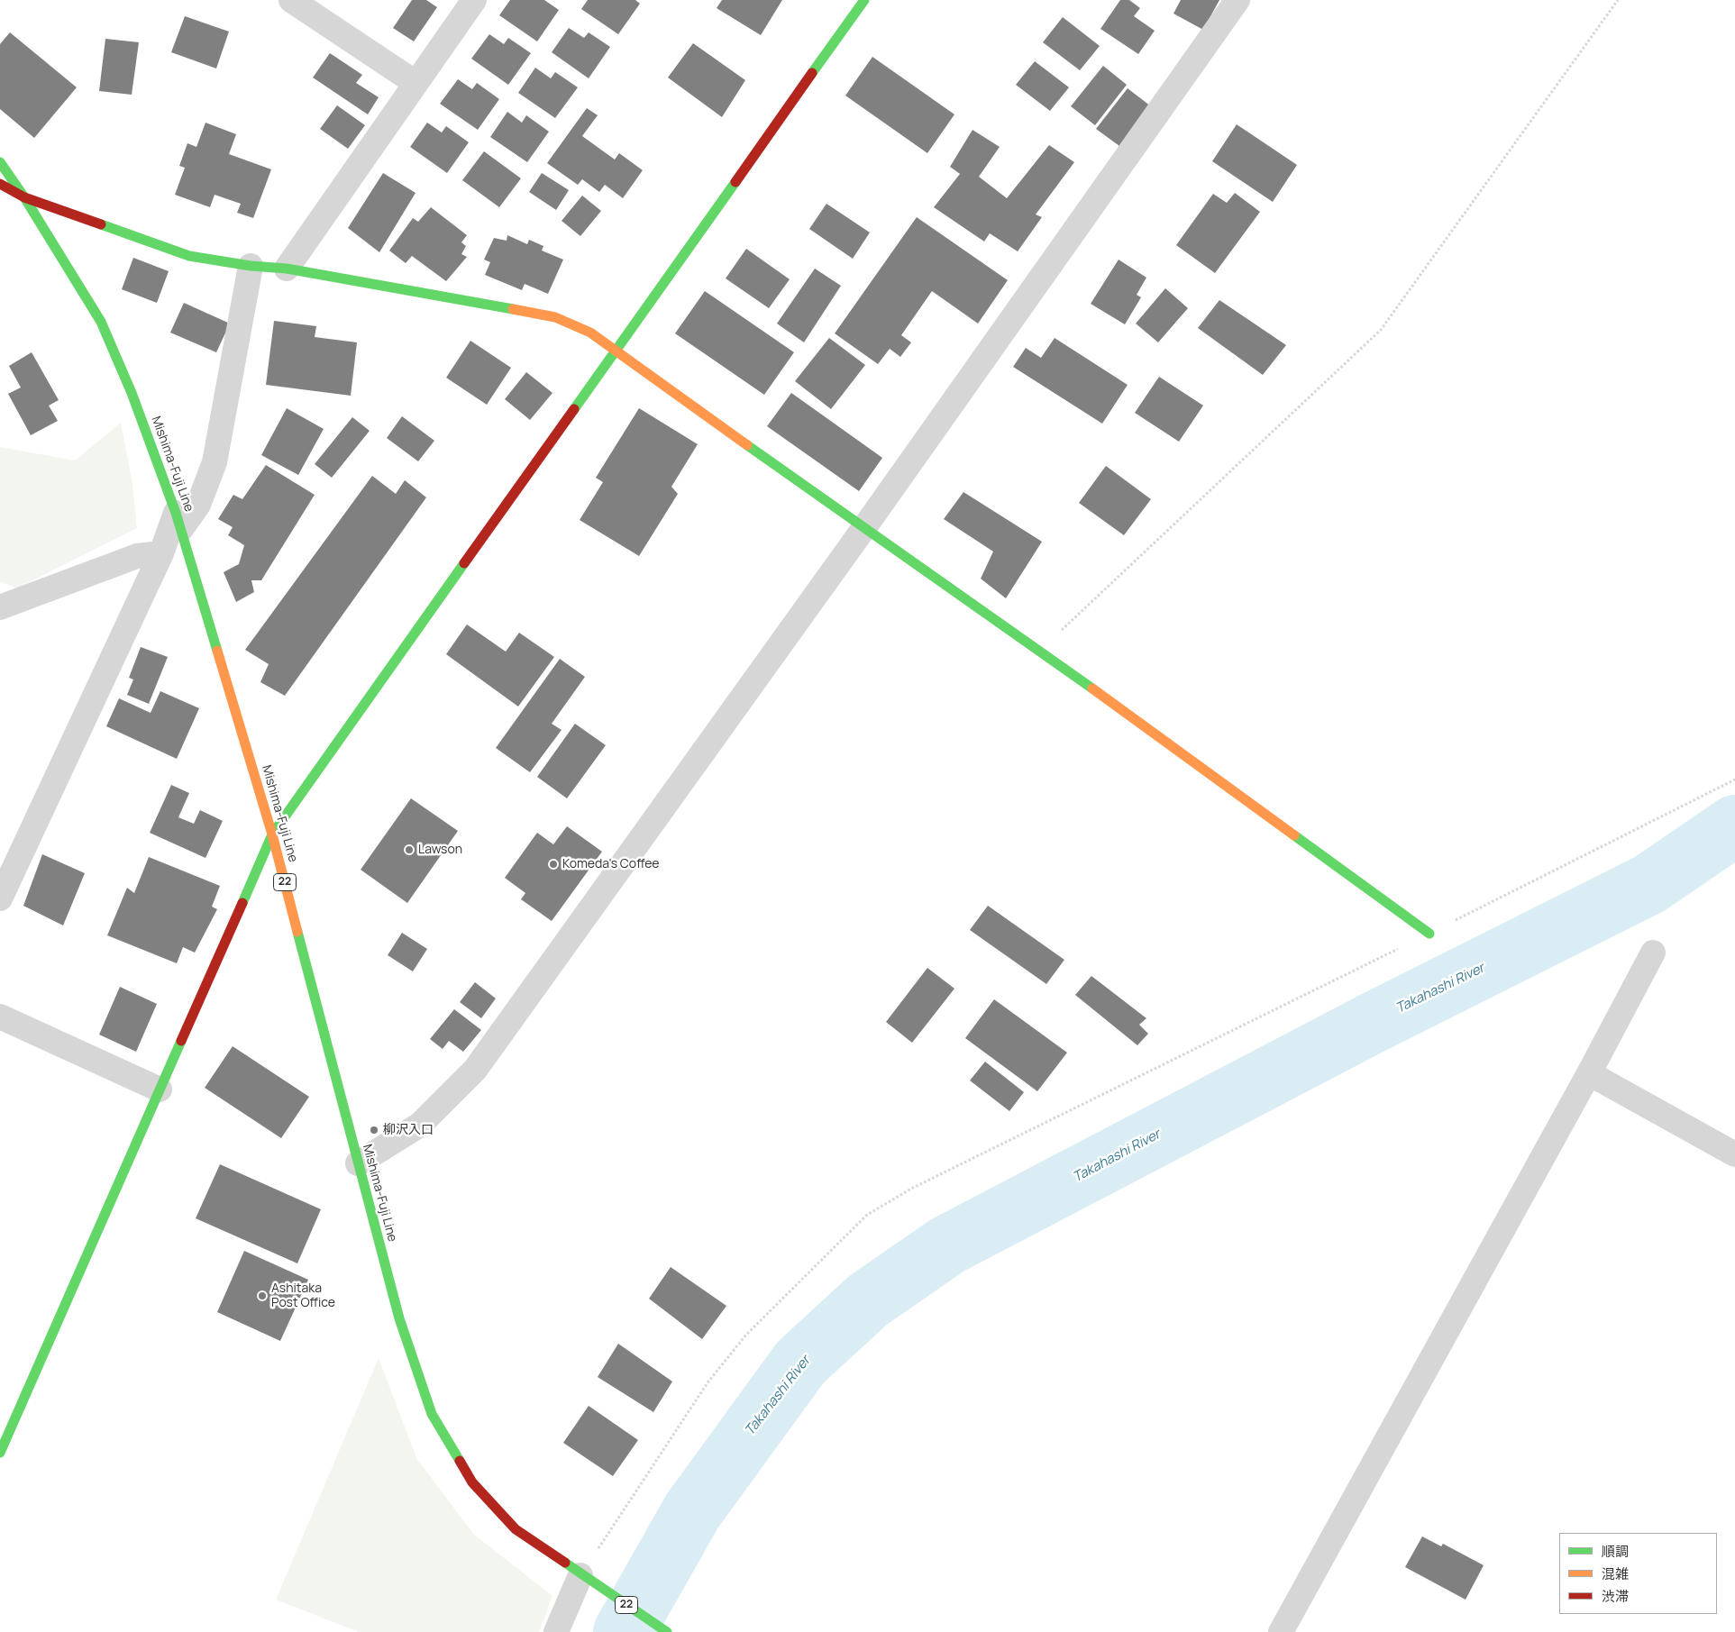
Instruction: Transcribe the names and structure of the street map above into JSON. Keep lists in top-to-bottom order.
{
  "streets": {
    "street": ["Mishima-Fuji Line", "22"]
  },
  "crossings": [
    ["Mishima-Fuji Line", "22"]
  ],
  "water": ["Takahashi River"],
  "places": [
    "Lawson",
    "Komeda's Coffee",
    "柳沢入口",
    "Ashitaka Post Office"
  ],
  "legend": ["順調", "混雑", "渋滞"]
}
